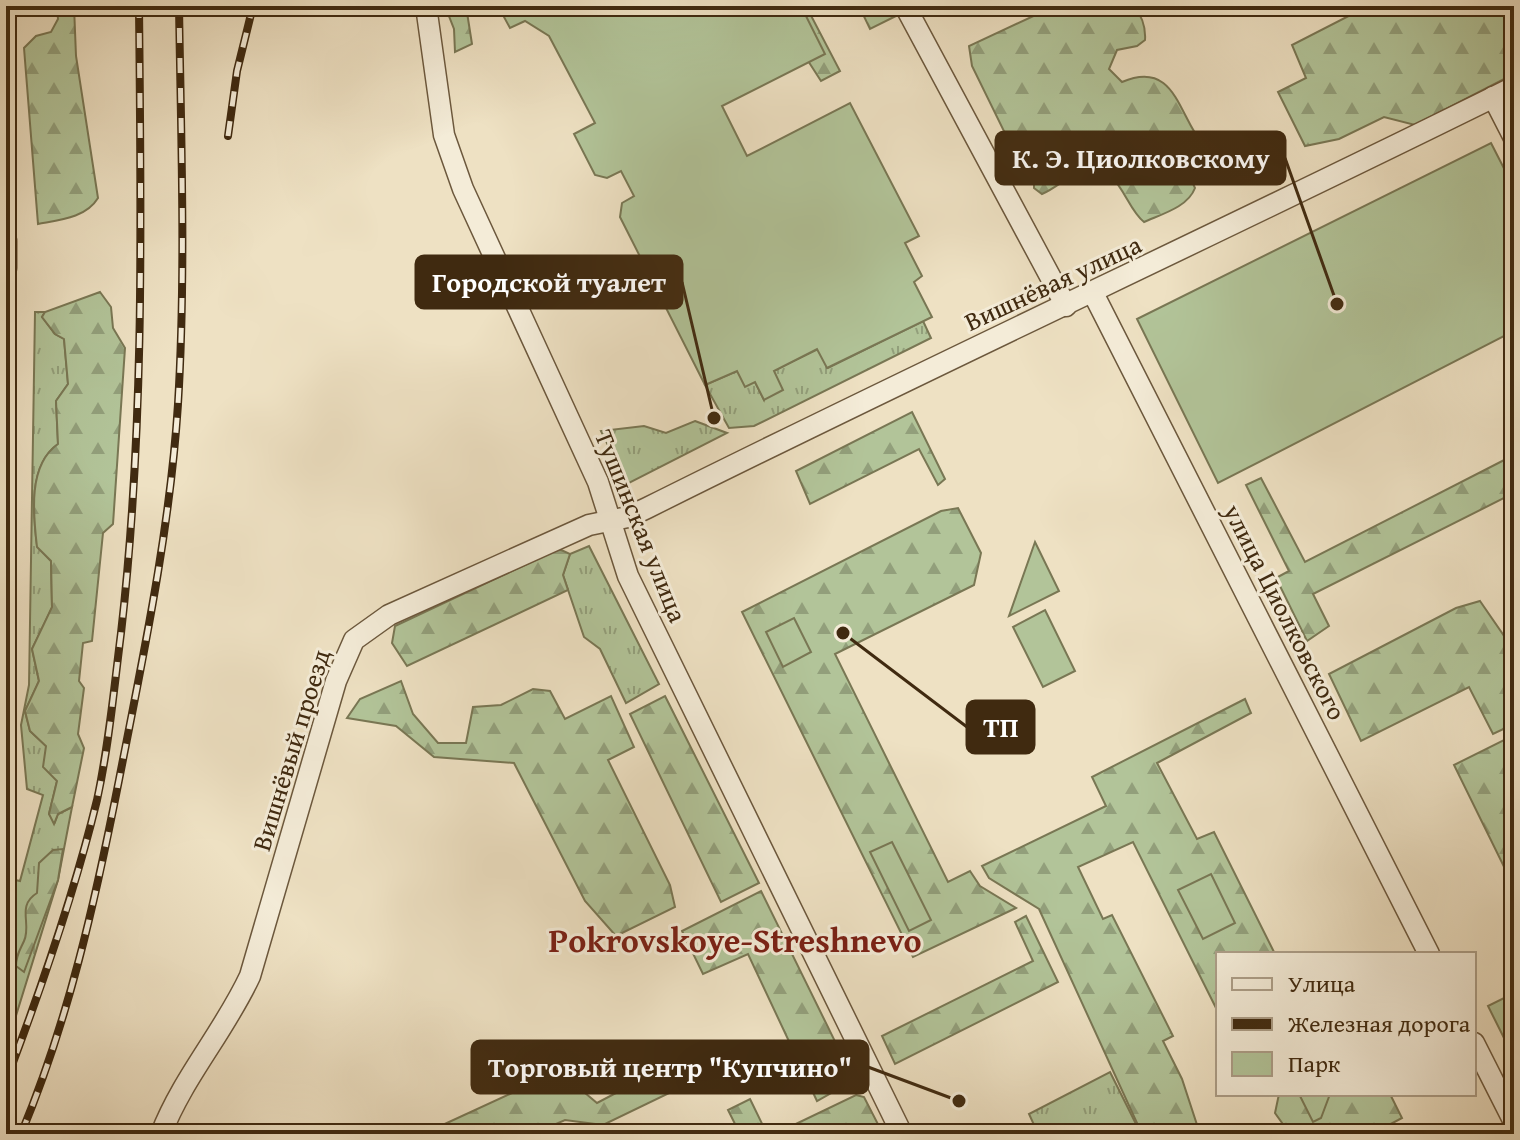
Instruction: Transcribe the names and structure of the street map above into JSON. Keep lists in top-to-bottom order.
{
  "streets": {
    "street": [
      "Вишнёвая улица",
      "Тушинская улица",
      "улица Циолковского",
      "Вишнёвый проезд"
    ]
  },
  "crossings": [
    ["Вишнёвая улица", "Тушинская улица"],
    ["Вишнёвая улица", "улица Циолковского"],
    ["Вишнёвая улица", "Вишнёвый проезд"],
    ["Тушинская улица", "Вишнёвый проезд"]
  ],
  "districts": ["Pokrovskoye-Streshnevo"],
  "places": [
    "К. Э. Циолковскому",
    "Городской туалет",
    "ТП",
    "Торговый центр \"Купчино\""
  ],
  "legend": ["Улица", "Железная дорога", "Парк"]
}
